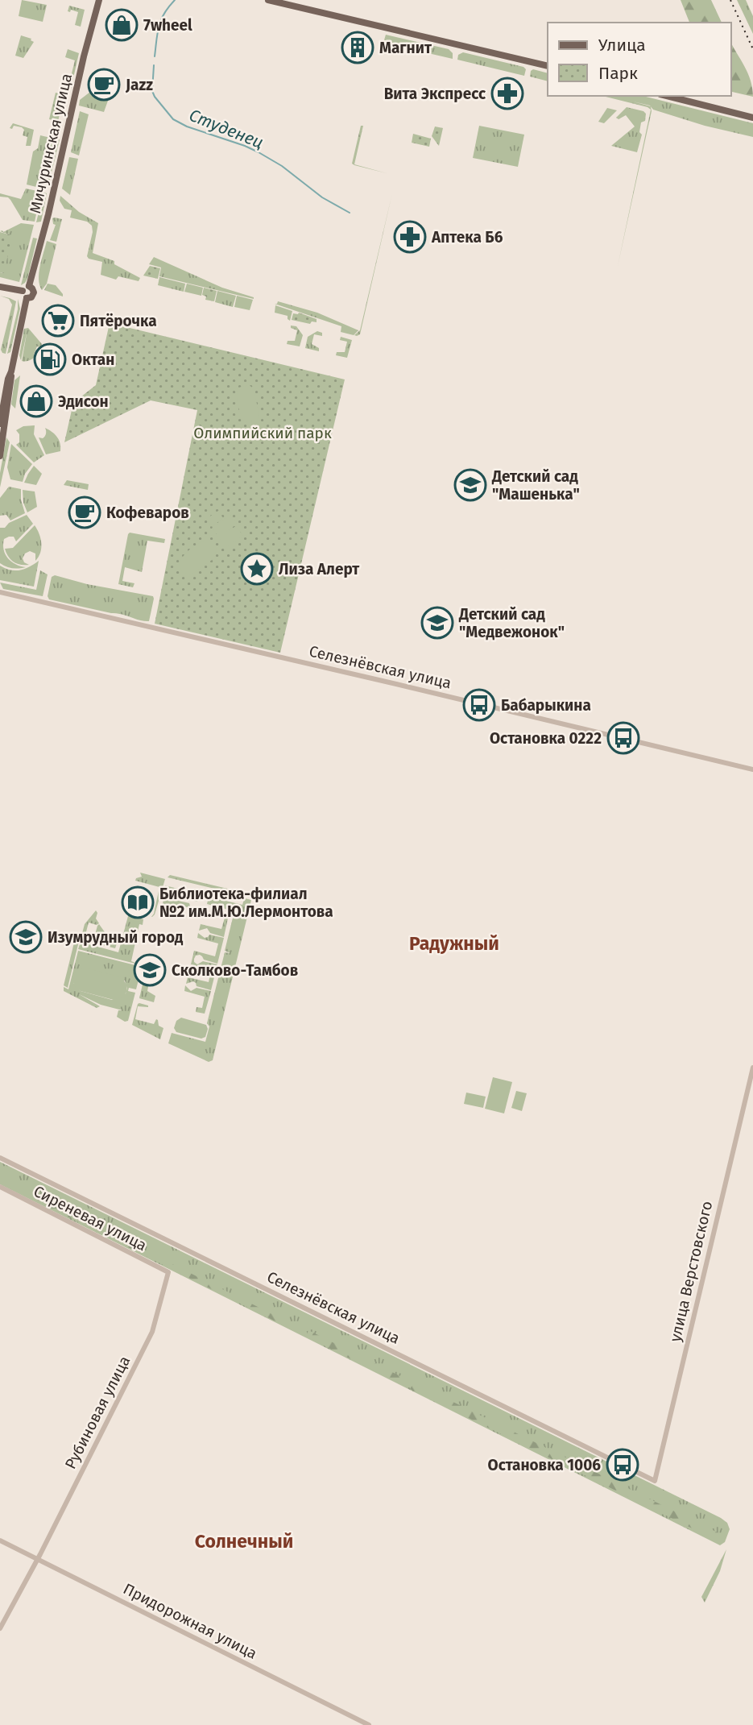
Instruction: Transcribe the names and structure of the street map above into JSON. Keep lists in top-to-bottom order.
{
  "streets": {
    "main road": ["Мичуринская улица"],
    "street": [
      "Селезнёвская улица",
      "Сиреневая улица",
      "улица Верстовского",
      "Рубиновая улица",
      "Придорожная улица"
    ]
  },
  "crossings": [
    ["Селезнёвская улица", "улица Верстовского"],
    ["Сиреневая улица", "Рубиновая улица"],
    ["Рубиновая улица", "Придорожная улица"]
  ],
  "districts": ["Радужный", "Солнечный"],
  "water": ["Студенец"],
  "parks": ["Олимпийский парк"],
  "places": {
    "shop": ["7wheel", "Эдисон"],
    "building": ["Магнит"],
    "cafe": ["Jazz", "Кофеваров"],
    "pharmacy": ["Вита Экспресс", "Аптека Б6"],
    "supermarket": ["Пятёрочка"],
    "fuel station": ["Октан"],
    "school or university": [
      "Детский сад \"Машенька\"",
      "Детский сад \"Медвежонок\"",
      "Изумрудный город",
      "Сколково-Тамбов"
    ],
    "place": ["Лиза Алерт"],
    "bus stop": ["Бабарыкина", "Остановка 0222", "Остановка 1006"],
    "library": ["Библиотека-филиал №2 им.М.Ю.Лермонтова"]
  },
  "legend": ["Улица", "Парк"]
}
